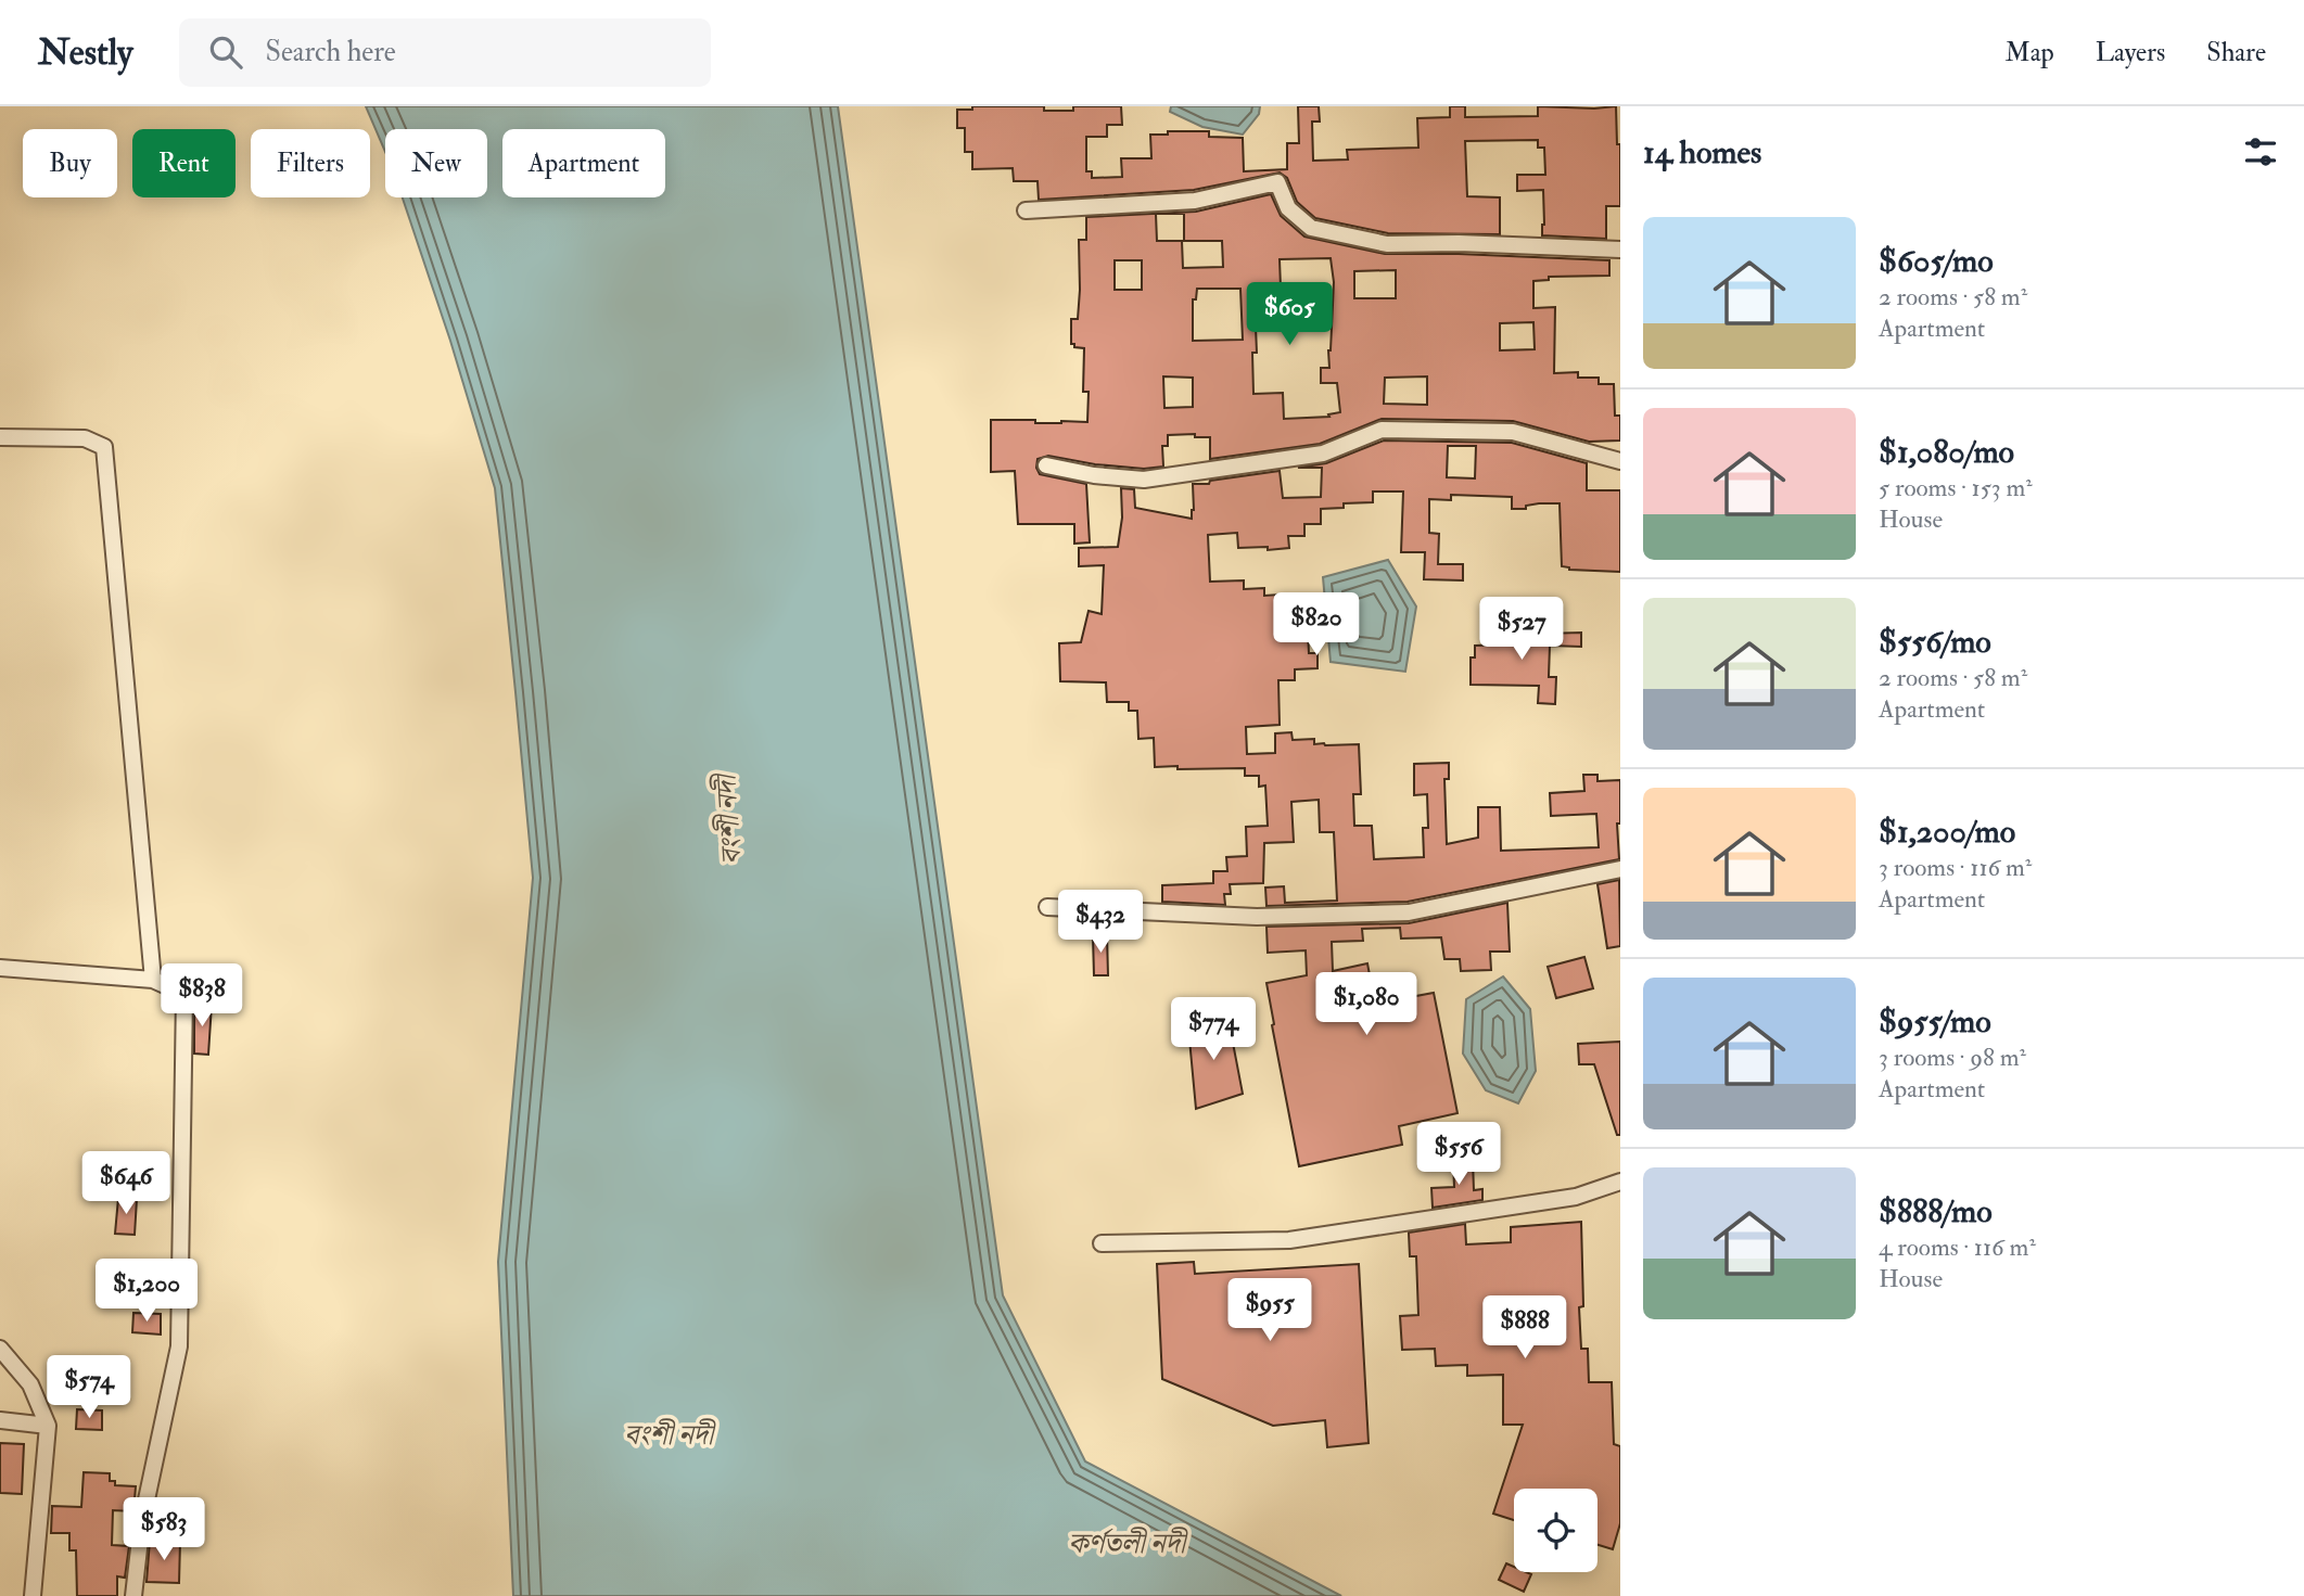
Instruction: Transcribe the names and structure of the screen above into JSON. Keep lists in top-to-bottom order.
{
  "water": ["বংশী নদী", "কর্ণতলী নদী"],
  "page": {
    "header": "Nestly",
    "search": "Search here",
    "nav": ["Map", "Layers", "Share"],
    "heading": "14 homes",
    "chip": [
      "Buy",
      "Rent",
      "Filters",
      "New",
      "Apartment"
    ],
    "list": [
      {
        "name": "$605/mo",
        "note": "2 rooms · 58 m² · Apartment"
      },
      {
        "name": "$1,080/mo",
        "note": "5 rooms · 153 m² · House"
      },
      {
        "name": "$556/mo",
        "note": "2 rooms · 58 m² · Apartment"
      },
      {
        "name": "$1,200/mo",
        "note": "3 rooms · 116 m² · Apartment"
      },
      {
        "name": "$955/mo",
        "note": "3 rooms · 98 m² · Apartment"
      },
      {
        "name": "$888/mo",
        "note": "4 rooms · 116 m² · House"
      }
    ],
    "price": [
      "$605",
      "$820",
      "$527",
      "$432",
      "$838",
      "$1,080",
      "$774",
      "$556",
      "$646",
      "$1,200",
      "$955",
      "$888",
      "$574",
      "$583"
    ]
  }
}
